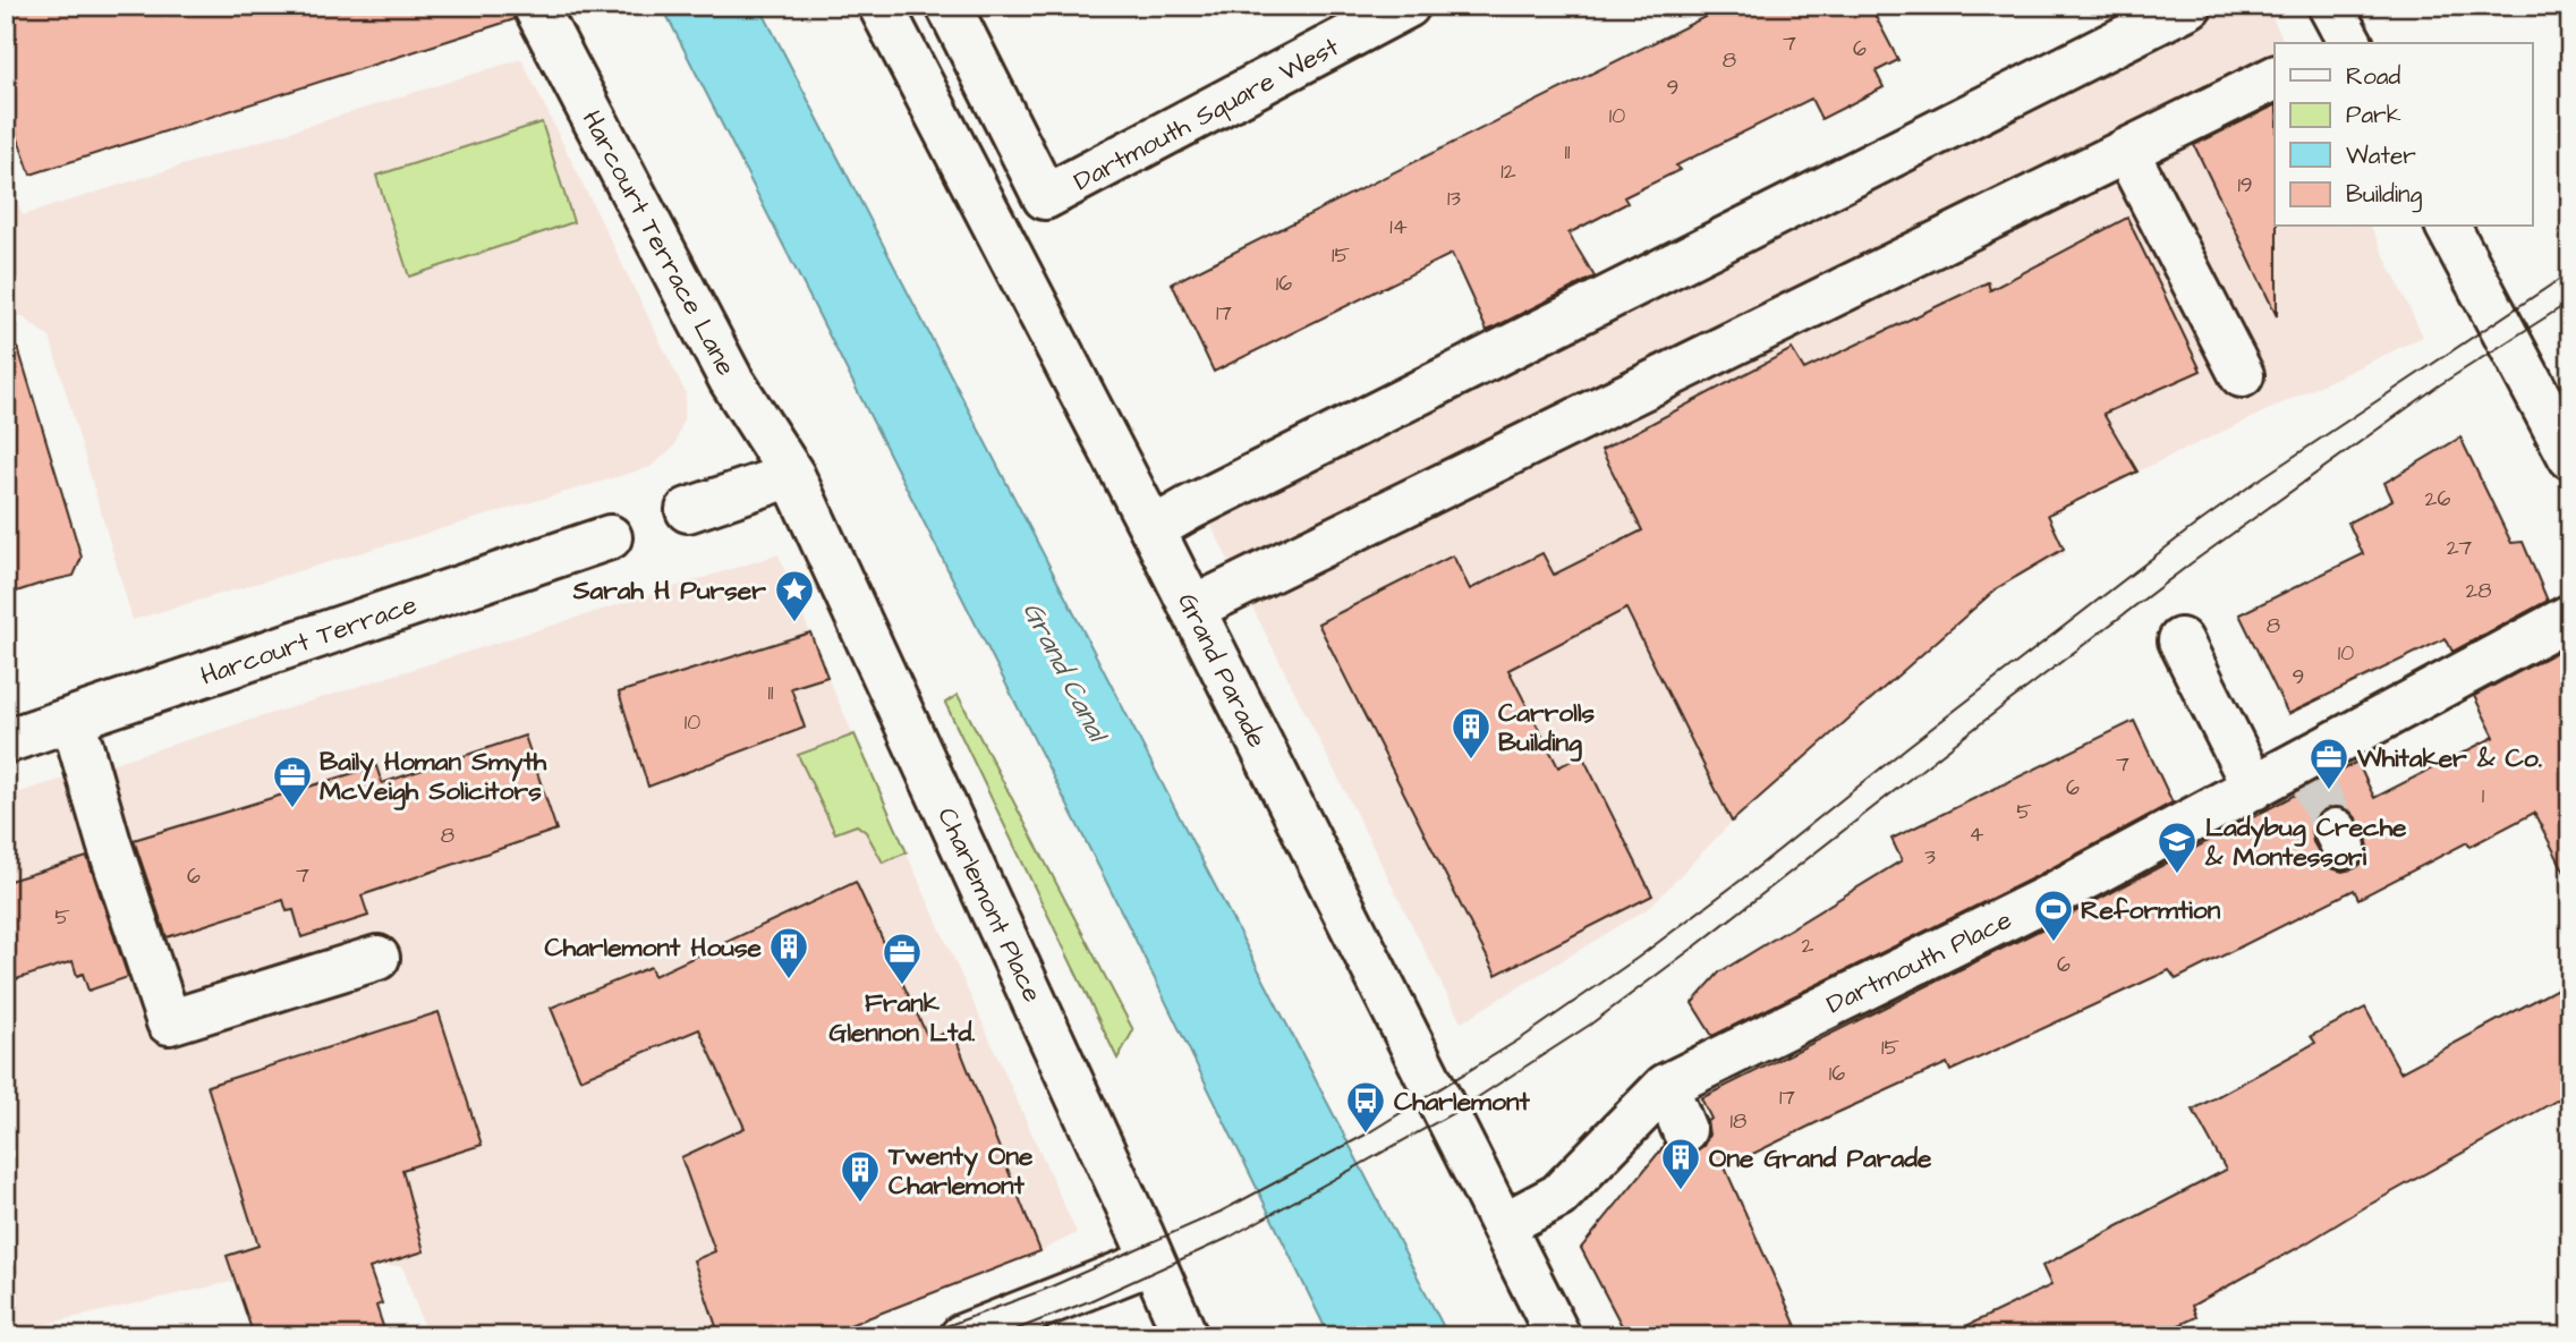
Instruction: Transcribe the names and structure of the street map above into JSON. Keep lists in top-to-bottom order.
{
  "streets": {
    "street": [
      "Dartmouth Square West",
      "Harcourt Terrace Lane",
      "Harcourt Terrace",
      "Grand Parade",
      "Charlemont Place",
      "Dartmouth Place"
    ]
  },
  "crossings": [
    ["Harcourt Terrace Lane", "Charlemont Place"],
    ["Grand Parade", "Dartmouth Place"]
  ],
  "water": ["Grand Canal"],
  "places": {
    "place": ["Sarah H Purser"],
    "building": [
      "Carrolls Building",
      "Charlemont House",
      "One Grand Parade",
      "Twenty One Charlemont"
    ],
    "office": ["Whitaker & Co.", "Baily Homan Smyth McVeigh Solicitors", "Frank Glennon Ltd."],
    "school or university": ["Ladybug Creche & Montessori"],
    "sports": ["Reformtion"],
    "bus stop": ["Charlemont"]
  },
  "house_numbers": [
    "7",
    "6",
    "8",
    "9",
    "10",
    "11",
    "12",
    "19",
    "13",
    "14",
    "15",
    "16",
    "17",
    "26",
    "27",
    "28",
    "8",
    "10",
    "9",
    "11",
    "10",
    "7",
    "6",
    "1",
    "5",
    "4",
    "8",
    "3",
    "7",
    "6",
    "5",
    "2",
    "6",
    "15",
    "16",
    "17",
    "18"
  ],
  "legend": [
    "Road",
    "Park",
    "Water",
    "Building"
  ]
}
